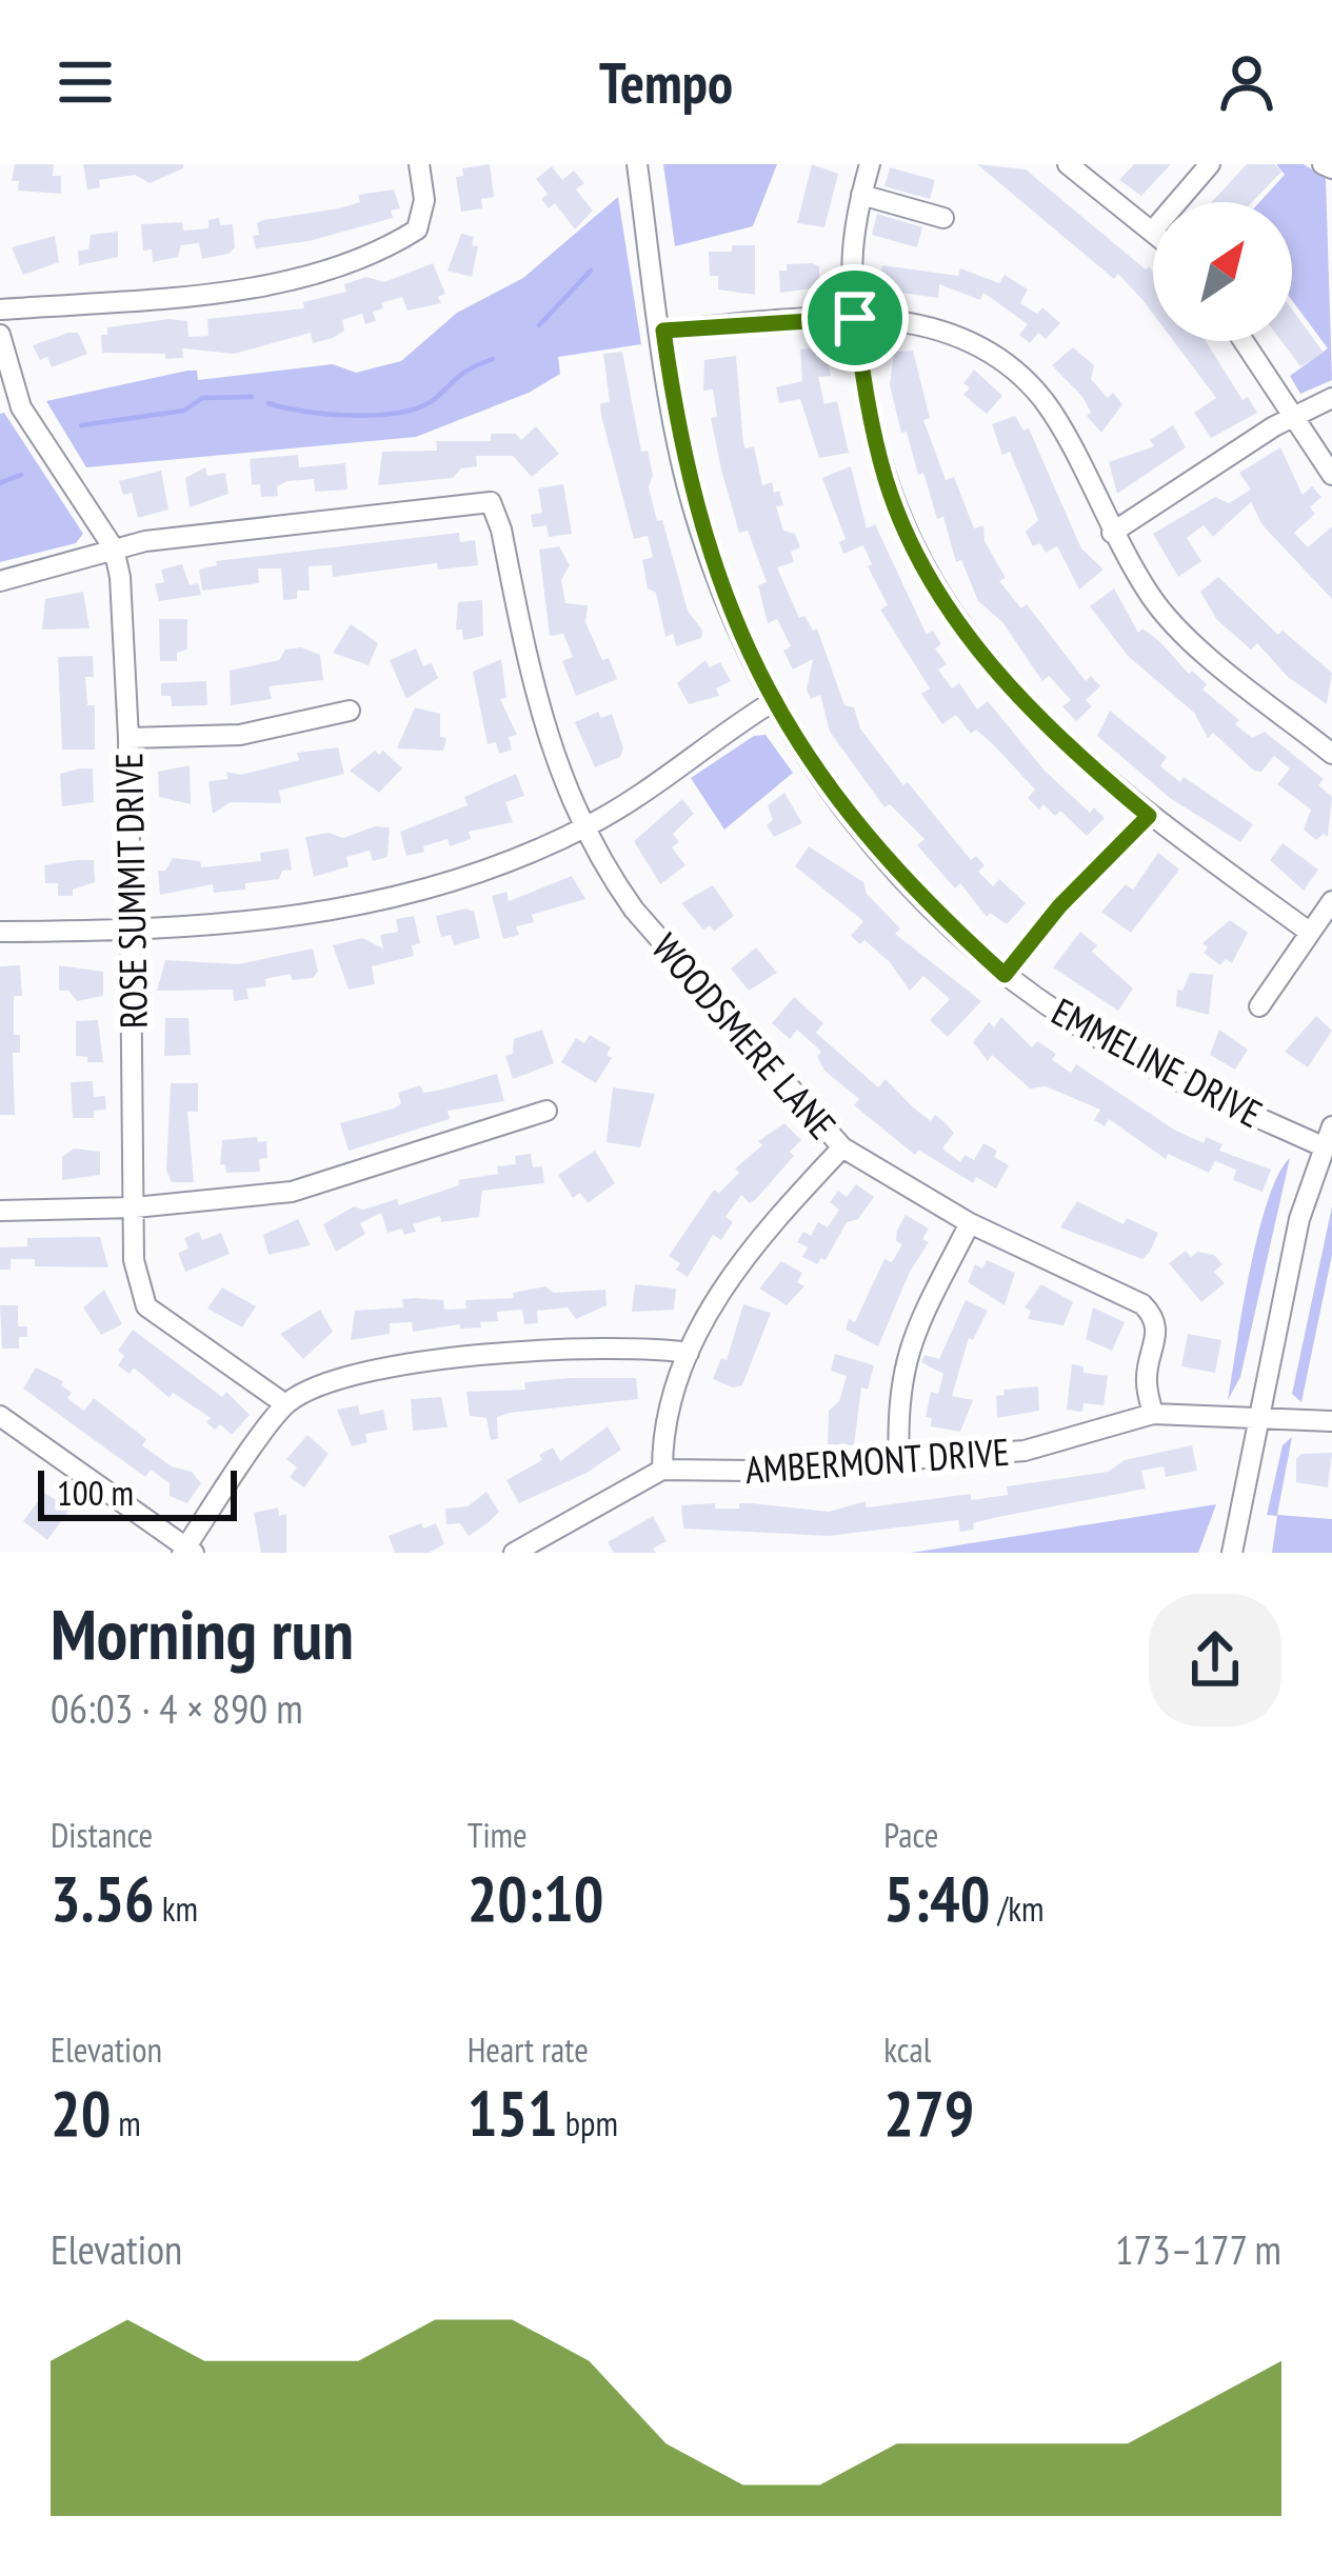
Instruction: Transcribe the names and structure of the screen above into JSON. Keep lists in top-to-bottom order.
{
  "streets": {
    "street": [
      "ROSE SUMMIT DRIVE",
      "WOODSMERE LANE",
      "EMMELINE DRIVE",
      "AMBERMONT DRIVE"
    ]
  },
  "crossings": [
    ["ROSE SUMMIT DRIVE", "WOODSMERE LANE"],
    ["WOODSMERE LANE", "AMBERMONT DRIVE"]
  ],
  "scale_bar": "100 m",
  "north": "top right",
  "page": {
    "header": "Tempo",
    "scale": "100 m",
    "heading": ["Morning run", "06:03 · 4 × 890 m"],
    "stats": [
      ["Distance", "3.56 km"],
      ["Time", "20:10"],
      ["Pace", "5:40 /km"],
      ["Elevation", "20 m"],
      ["Heart rate", "151 bpm"],
      ["kcal", "279"]
    ],
    "chart": ["Elevation", "173–177 m"]
  }
}
